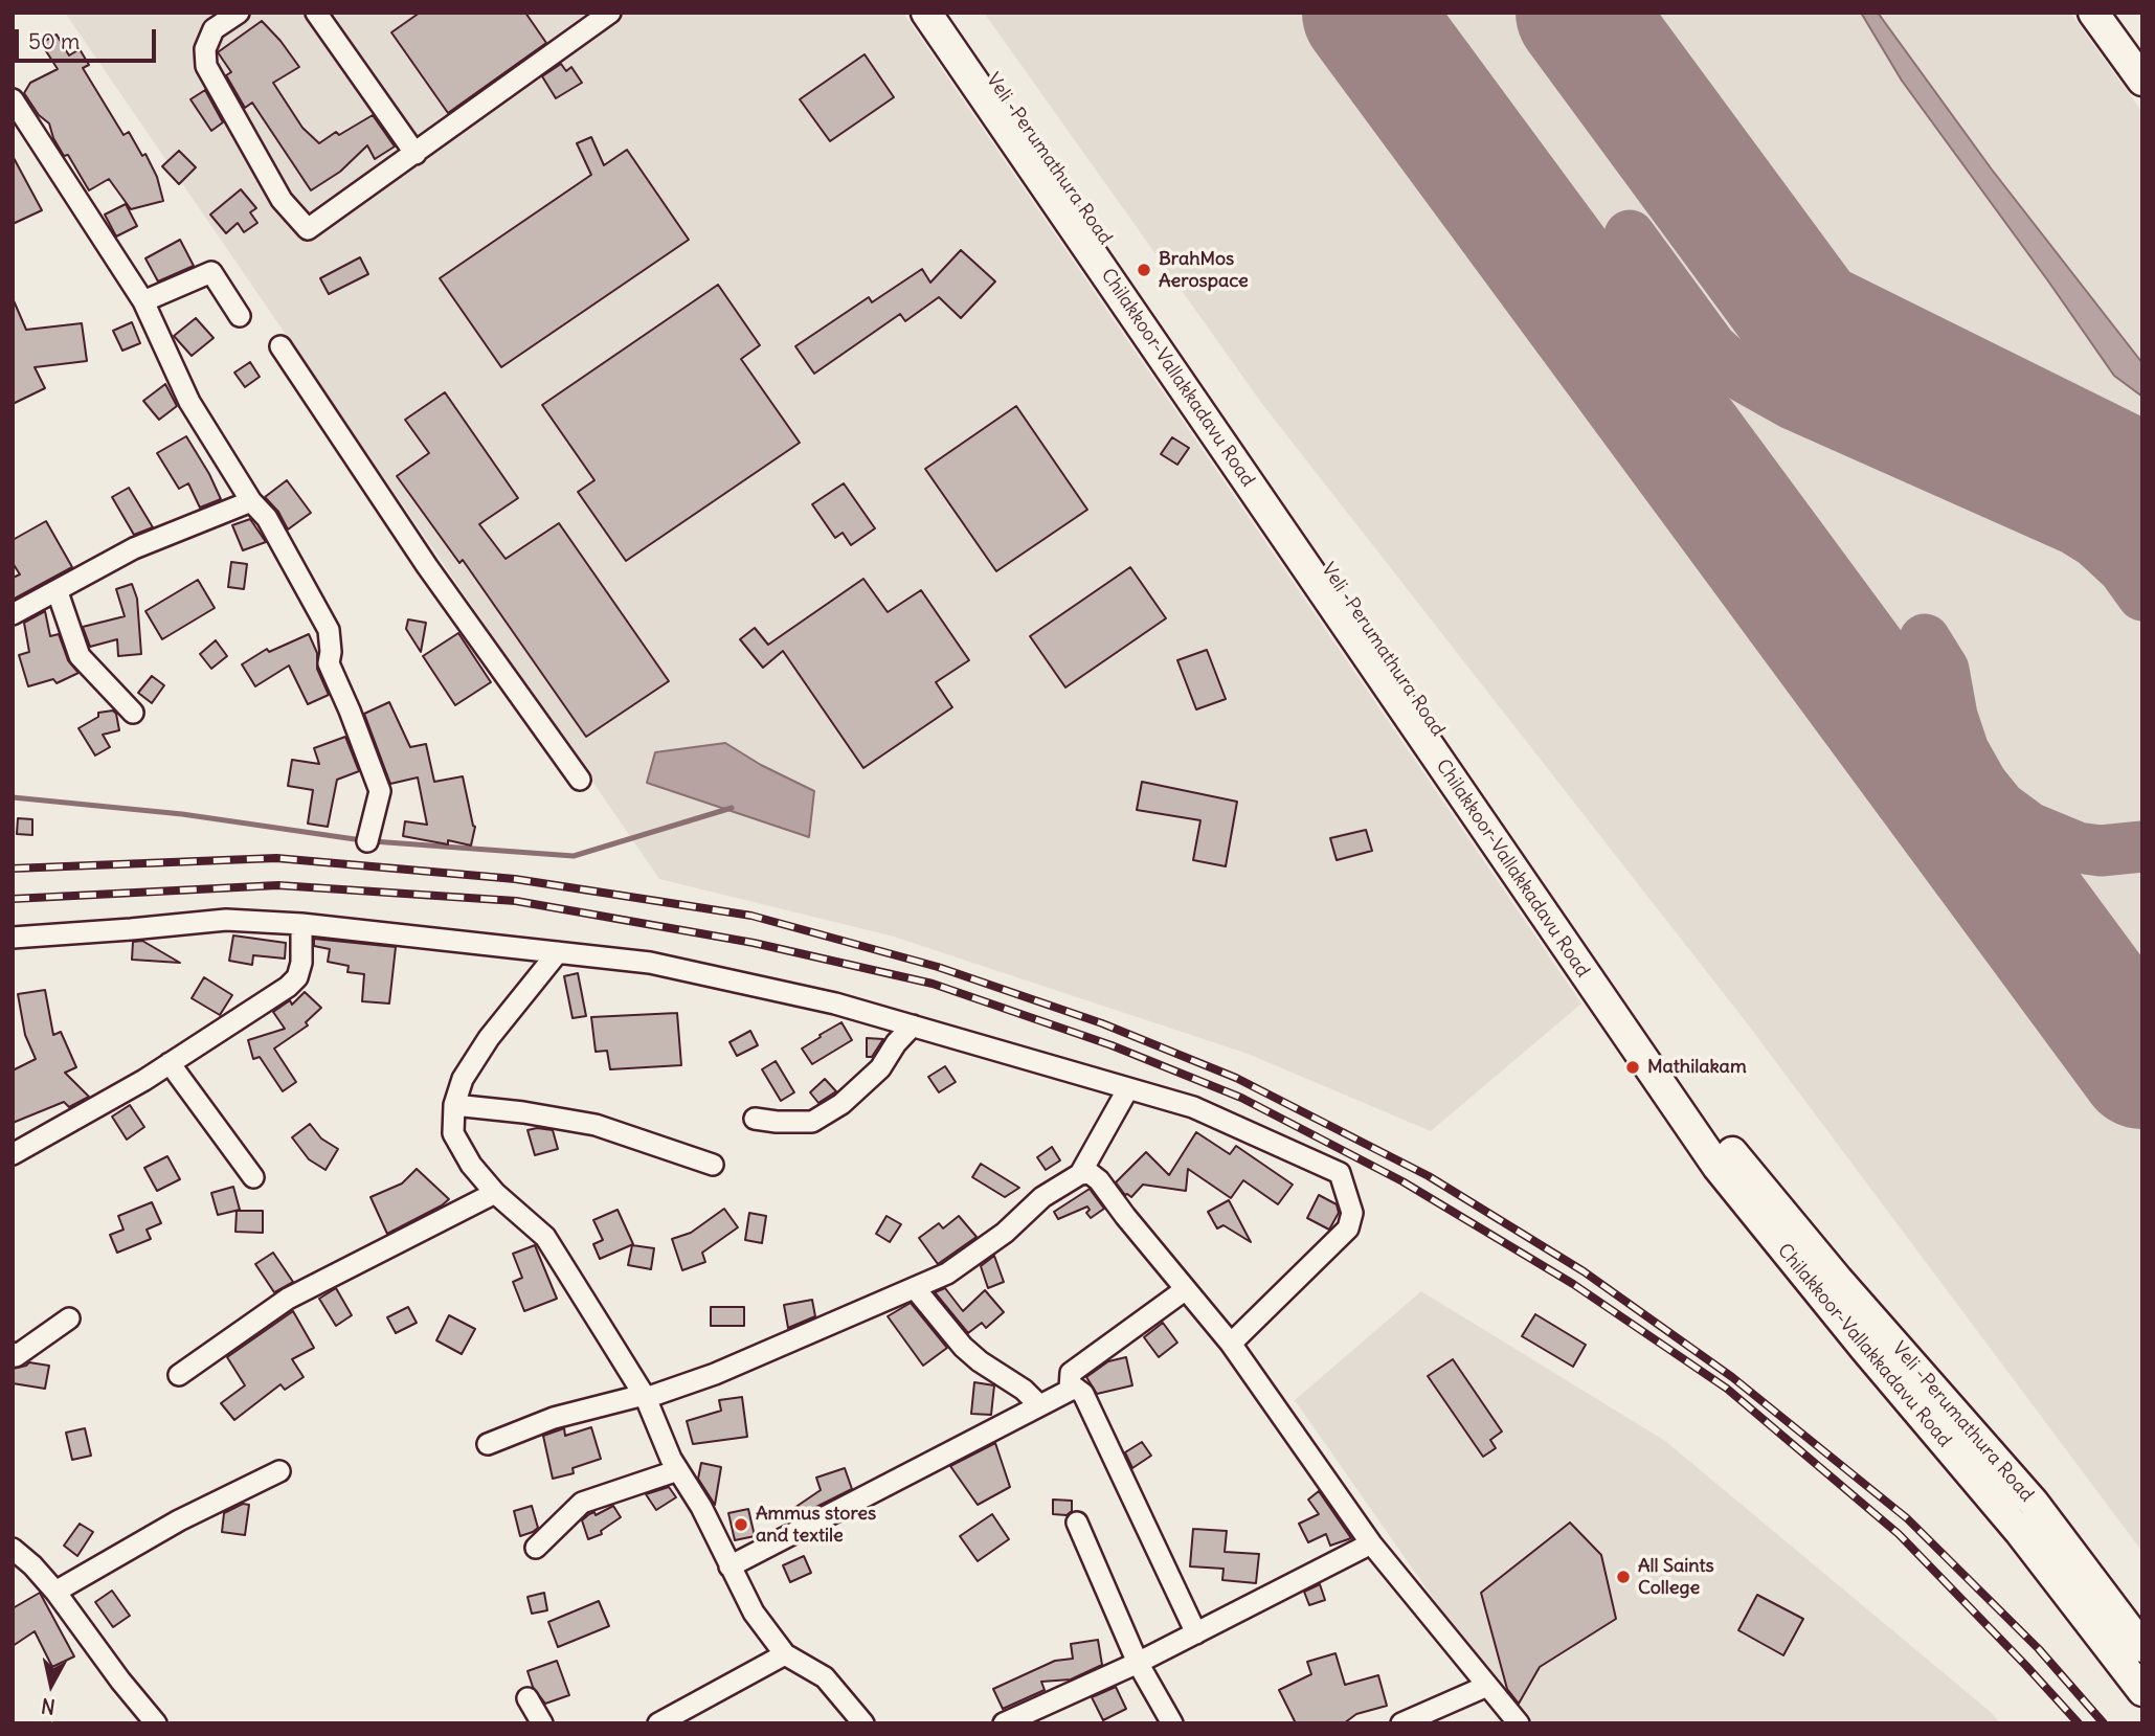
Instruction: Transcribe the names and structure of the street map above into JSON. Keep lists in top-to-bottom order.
{
  "streets": {
    "main road": ["Veli -Perumathura Road", "Chilakkoor-Vallakkadavu Road"]
  },
  "places": [
    "BrahMos Aerospace",
    "Mathilakam",
    "Ammus stores and textile",
    "All Saints College"
  ],
  "scale_bar": "50 m",
  "north": "bottom"
}
